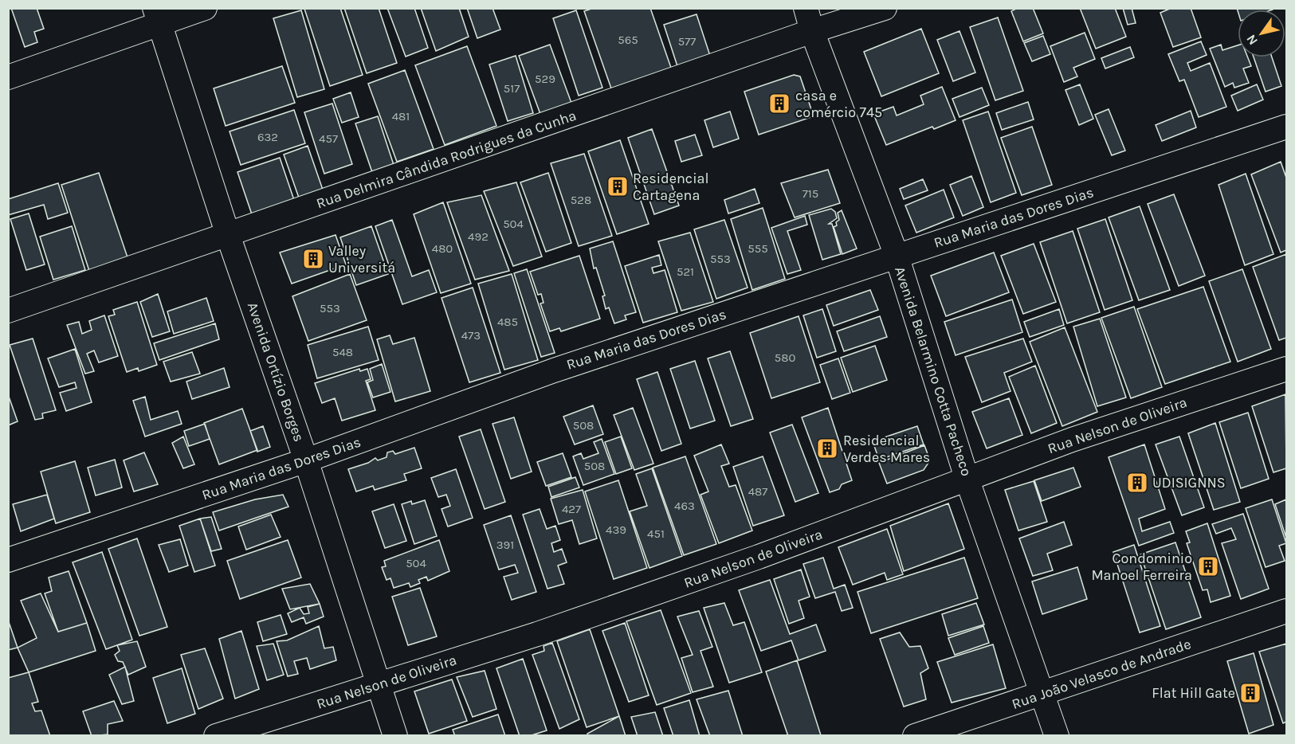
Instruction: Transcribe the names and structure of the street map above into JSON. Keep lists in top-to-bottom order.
{
  "streets": {
    "street": [
      "Rua Delmira Cândida Rodrigues da Cunha",
      "Rua Maria das Dores Dias",
      "Avenida Belarmino Cotta Pacheco",
      "Avenida Ortízio Borges",
      "Rua Nelson de Oliveira",
      "Rua João Velasco de Andrade"
    ]
  },
  "crossings": [
    ["Rua Delmira Cândida Rodrigues da Cunha", "Avenida Belarmino Cotta Pacheco"],
    ["Rua Delmira Cândida Rodrigues da Cunha", "Avenida Ortízio Borges"],
    ["Rua Maria das Dores Dias", "Avenida Belarmino Cotta Pacheco"],
    ["Rua Maria das Dores Dias", "Avenida Ortízio Borges"],
    ["Avenida Belarmino Cotta Pacheco", "Rua Nelson de Oliveira"],
    ["Avenida Belarmino Cotta Pacheco", "Rua João Velasco de Andrade"],
    ["Avenida Ortízio Borges", "Rua Nelson de Oliveira"]
  ],
  "places": {
    "building": [
      "casa e comércio 745",
      "Residencial Cartagena",
      "Valley Universitá",
      "Residencial Verdes Mares",
      "UDISIGNNS",
      "Condominio Manoel Ferreira",
      "Flat Hill Gate"
    ]
  },
  "house_numbers": [
    "565",
    "577",
    "529",
    "517",
    "481",
    "632",
    "457",
    "715",
    "528",
    "504",
    "492",
    "480",
    "555",
    "553",
    "521",
    "553",
    "485",
    "473",
    "548",
    "580",
    "508",
    "508",
    "487",
    "463",
    "427",
    "439",
    "451",
    "391",
    "504"
  ],
  "north": "bottom left"
}
